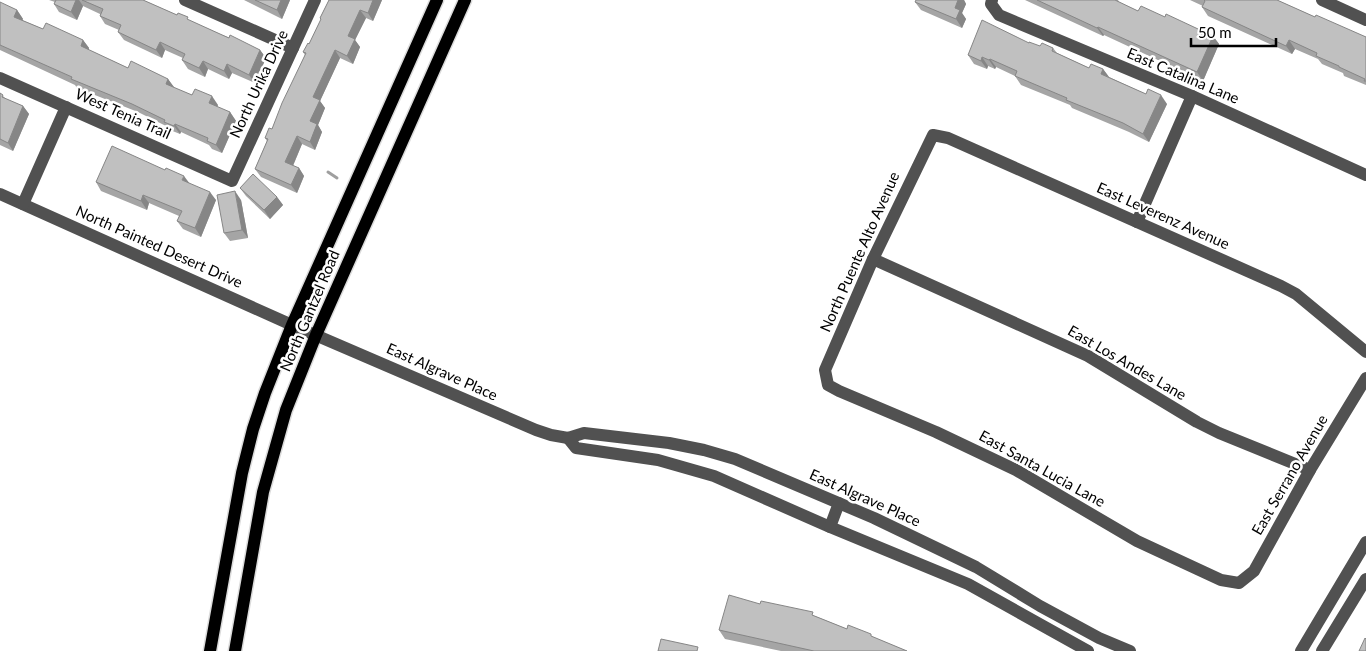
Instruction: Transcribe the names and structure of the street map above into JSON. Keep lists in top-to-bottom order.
{
  "streets": {
    "main road": ["North Gantzel Road"],
    "street": [
      "East Catalina Lane",
      "North Urika Drive",
      "West Tenia Trail",
      "East Leverenz Avenue",
      "North Painted Desert Drive",
      "North Puente Alto Avenue",
      "East Los Andes Lane",
      "East Algrave Place",
      "East Santa Lucia Lane",
      "East Serrano Avenue"
    ]
  },
  "crossings": [
    ["North Urika Drive", "West Tenia Trail"],
    ["East Leverenz Avenue", "North Puente Alto Avenue"],
    ["North Painted Desert Drive", "North Gantzel Road"],
    ["North Painted Desert Drive", "East Algrave Place"],
    ["North Puente Alto Avenue", "East Los Andes Lane"],
    ["North Puente Alto Avenue", "East Santa Lucia Lane"],
    ["North Gantzel Road", "East Algrave Place"],
    ["East Los Andes Lane", "East Serrano Avenue"],
    ["East Santa Lucia Lane", "East Serrano Avenue"]
  ],
  "scale_bar": "50 m"
}
